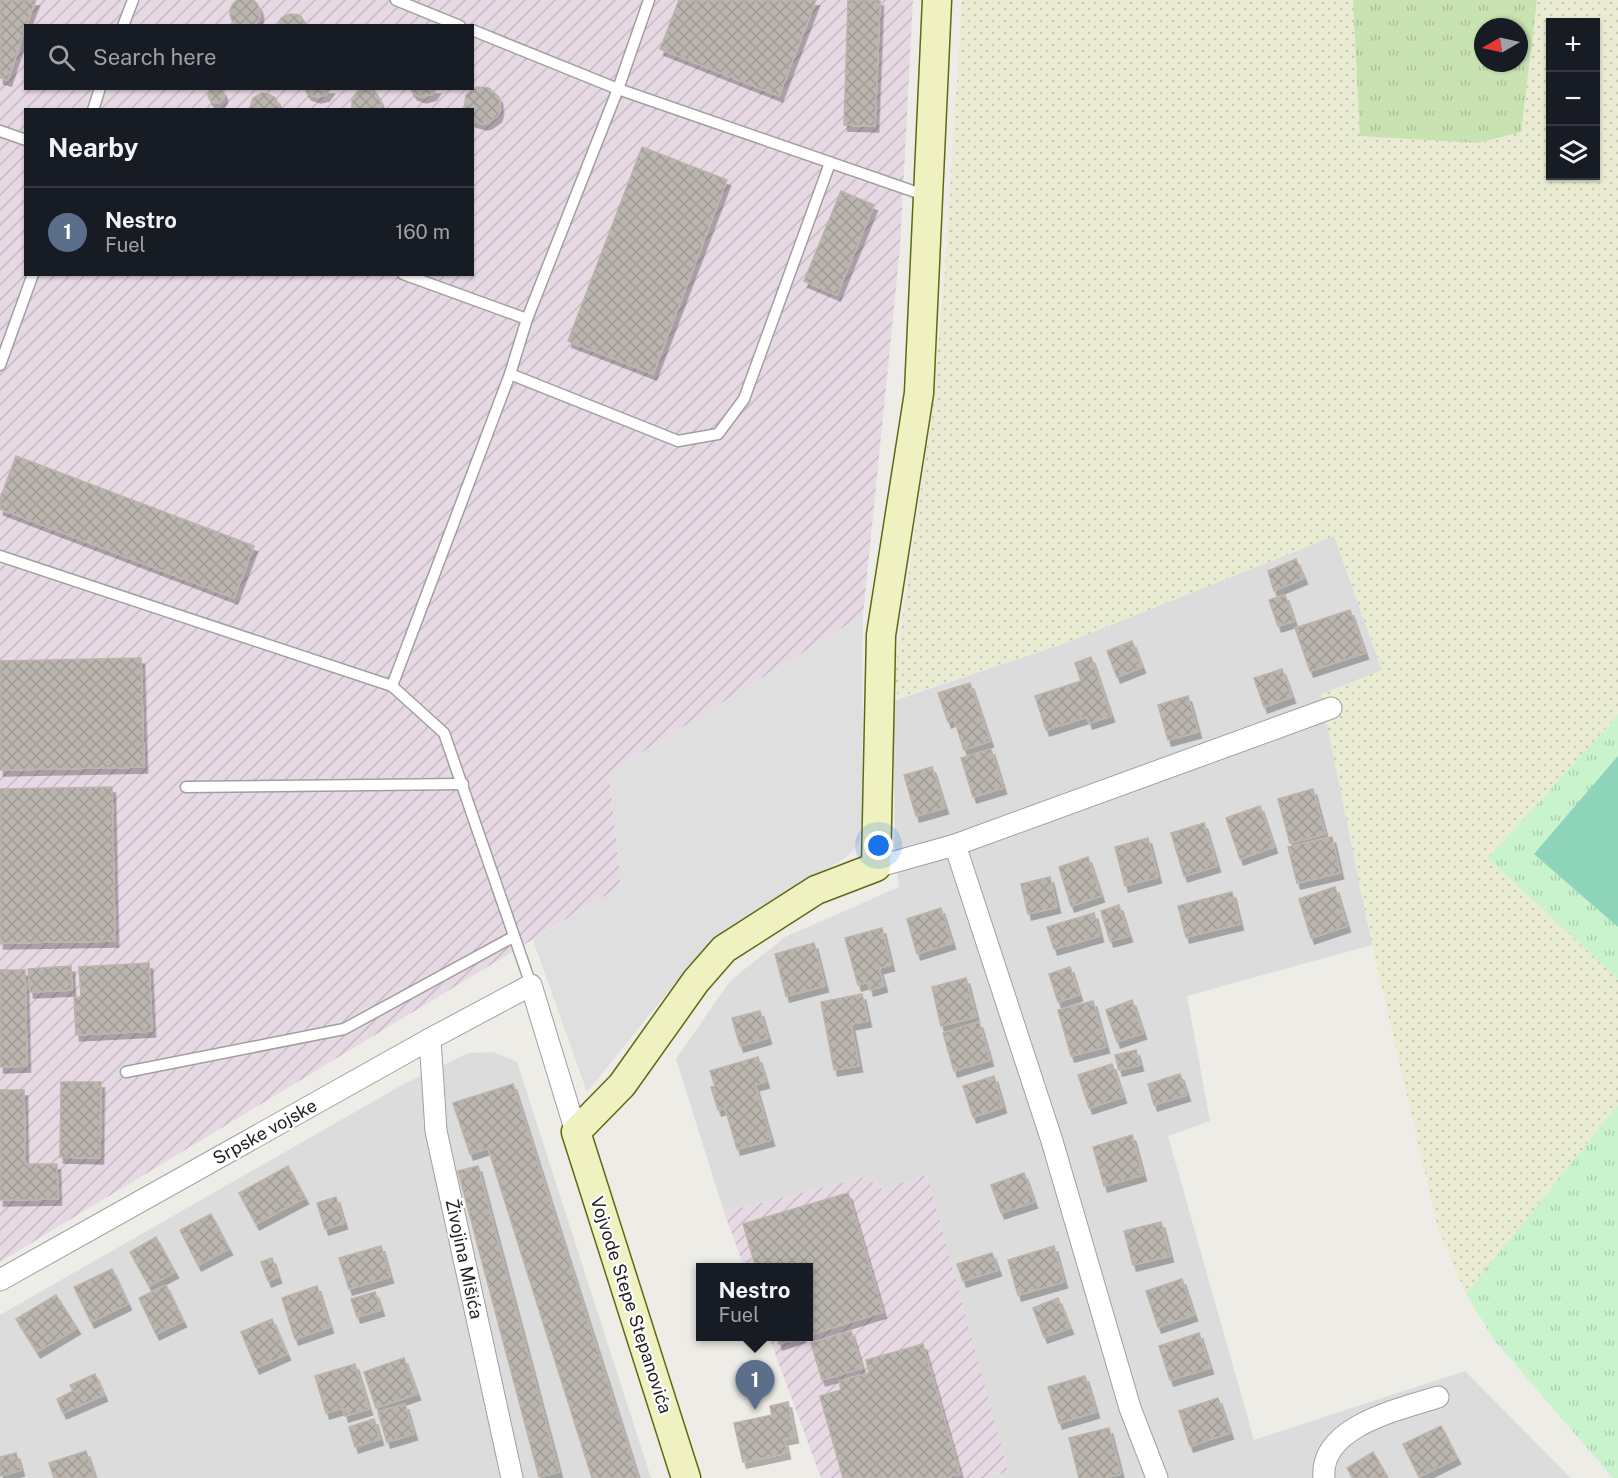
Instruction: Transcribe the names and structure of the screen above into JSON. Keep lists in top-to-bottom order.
{
  "streets": {
    "street": ["Srpske vojske", "Živojina Mišića", "Vojvode Stepe Stepanovića"]
  },
  "crossings": [
    ["Srpske vojske", "Živojina Mišića"]
  ],
  "north": "left",
  "page": {
    "map_buttons": ["+", "−"],
    "search": "Search here",
    "heading": "Nearby",
    "list": [
      {
        "mark": "1",
        "name": "Nestro",
        "note": "Fuel",
        "value": "160 m"
      }
    ],
    "popup": ["Nestro", "Fuel"],
    "pins": "1"
  }
}
